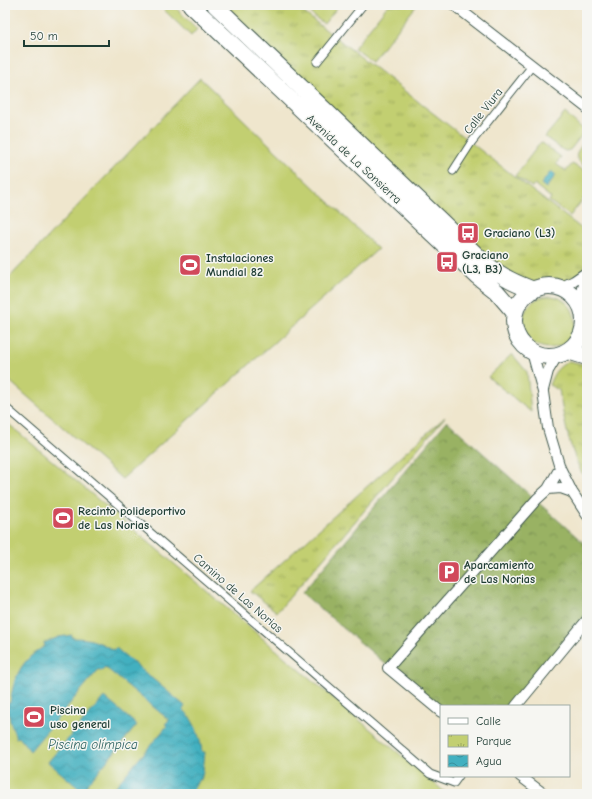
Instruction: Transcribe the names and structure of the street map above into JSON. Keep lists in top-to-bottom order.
{
  "streets": {
    "main road": ["Avenida de La Sonsierra"],
    "street": ["Calle Viura", "Camino de Las Norias"]
  },
  "water": ["Piscina olímpica"],
  "places": {
    "bus stop": ["Graciano (L3)", "Graciano (L3, B3)"],
    "sports": ["Instalaciones Mundial 82", "Recinto polideportivo de Las Norias", "Piscina uso general"],
    "parking": ["Aparcamiento de Las Norias"]
  },
  "legend": ["Calle", "Parque", "Agua"],
  "scale_bar": "50 m"
}
